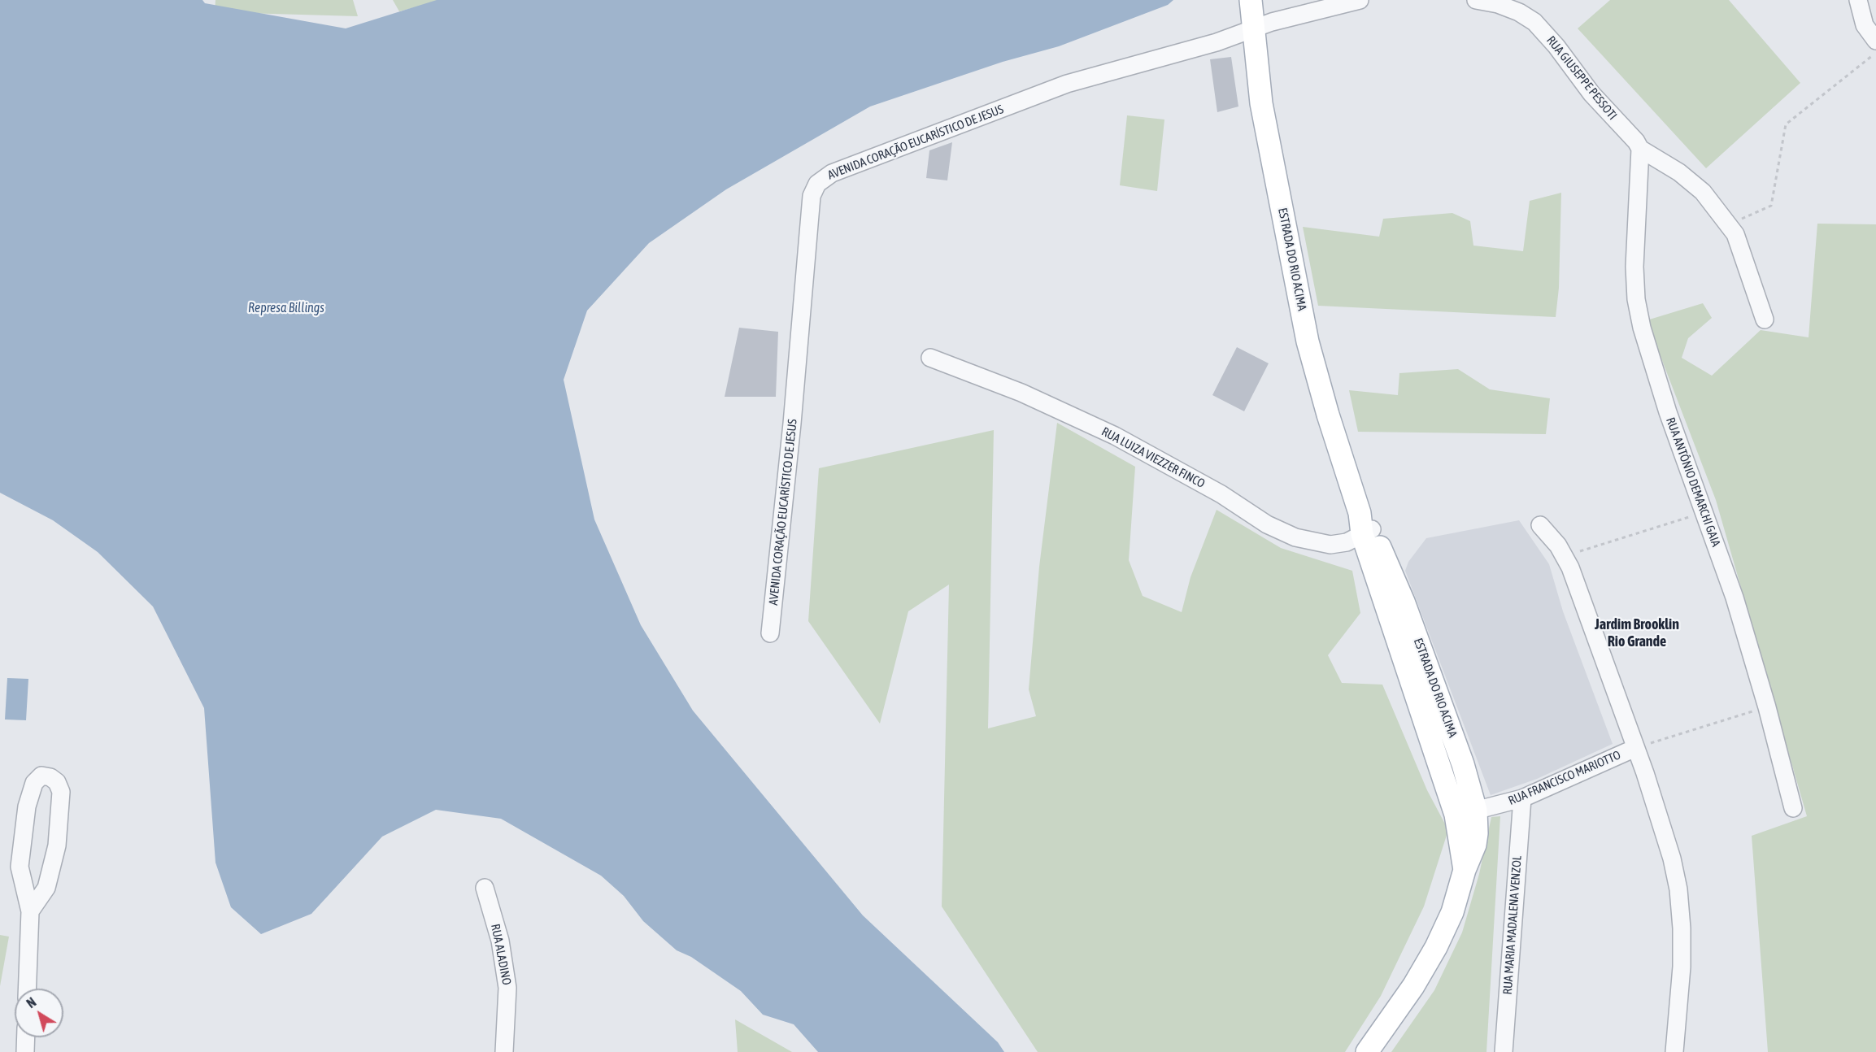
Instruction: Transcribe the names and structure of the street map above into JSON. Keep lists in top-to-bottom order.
{
  "streets": {
    "main road": ["ESTRADA DO RIO ACIMA"],
    "street": [
      "RUA GIUSEPPE PESSOTI",
      "AVENIDA CORAÇÃO EUCARÍSTICO DE JESUS",
      "RUA LUIZA VIEZZER FINCO",
      "RUA ANTÔNIO DEMARCHI GAIA",
      "RUA FRANCISCO MARIOTTO",
      "RUA MARIA MADALENA VENZOL",
      "RUA ALADINO"
    ]
  },
  "crossings": [
    ["RUA GIUSEPPE PESSOTI", "RUA ANTÔNIO DEMARCHI GAIA"],
    ["AVENIDA CORAÇÃO EUCARÍSTICO DE JESUS", "ESTRADA DO RIO ACIMA"],
    ["ESTRADA DO RIO ACIMA", "RUA LUIZA VIEZZER FINCO"],
    ["ESTRADA DO RIO ACIMA", "RUA FRANCISCO MARIOTTO"],
    ["RUA FRANCISCO MARIOTTO", "RUA MARIA MADALENA VENZOL"]
  ],
  "districts": ["Jardim Brooklin Rio Grande"],
  "water": ["Represa Billings"],
  "north": "top left"
}
